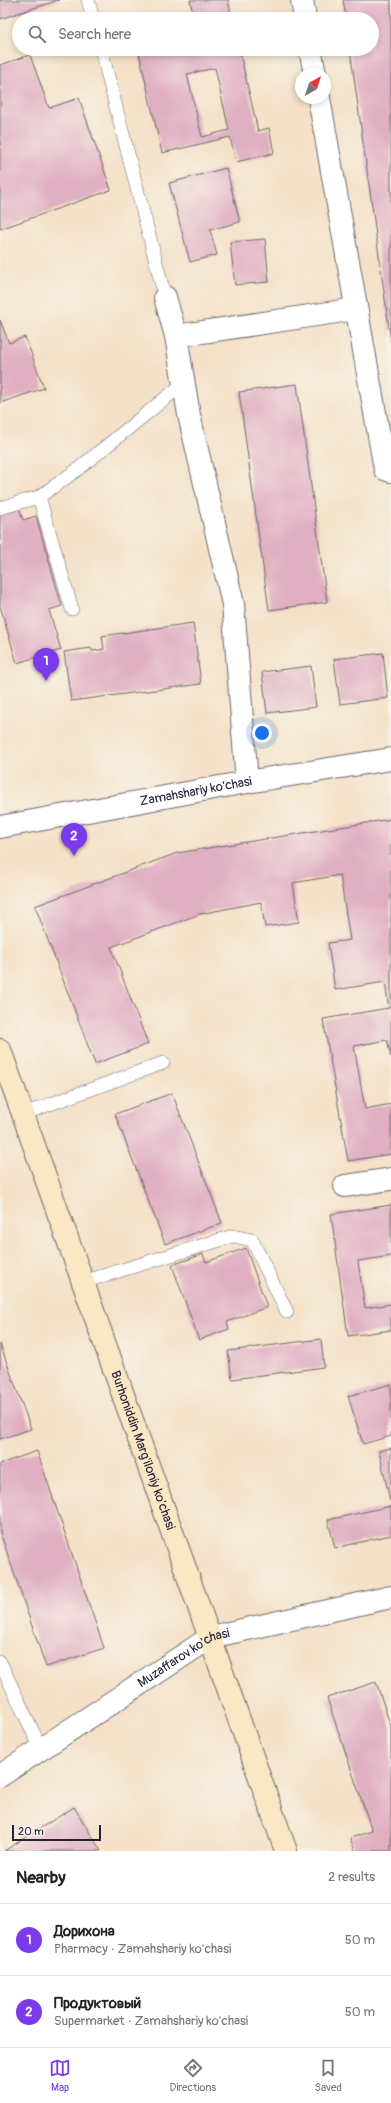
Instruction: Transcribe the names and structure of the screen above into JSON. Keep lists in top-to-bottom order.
{
  "streets": {
    "street": ["Zamahshariy ko'chasi", "Burhoniddin Marg'iloniy ko'chasi", "Muzaffarov ko'chasi"]
  },
  "crossings": [
    ["Burhoniddin Marg'iloniy ko'chasi", "Muzaffarov ko'chasi"]
  ],
  "scale_bar": "20 m",
  "north": "top right",
  "page": {
    "search": "Search here",
    "pins": ["1", "2"],
    "scale": "20 m",
    "heading": ["Nearby", "2 results"],
    "list": [
      {
        "mark": "1",
        "name": "Дорихона",
        "note": "Pharmacy · Zamahshariy ko'chasi",
        "value": "50 m"
      },
      {
        "mark": "2",
        "name": "Продуктовый",
        "note": "Supermarket · Zamahshariy ko'chasi",
        "value": "50 m"
      }
    ],
    "nav": ["Map", "Directions", "Saved"]
  }
}
